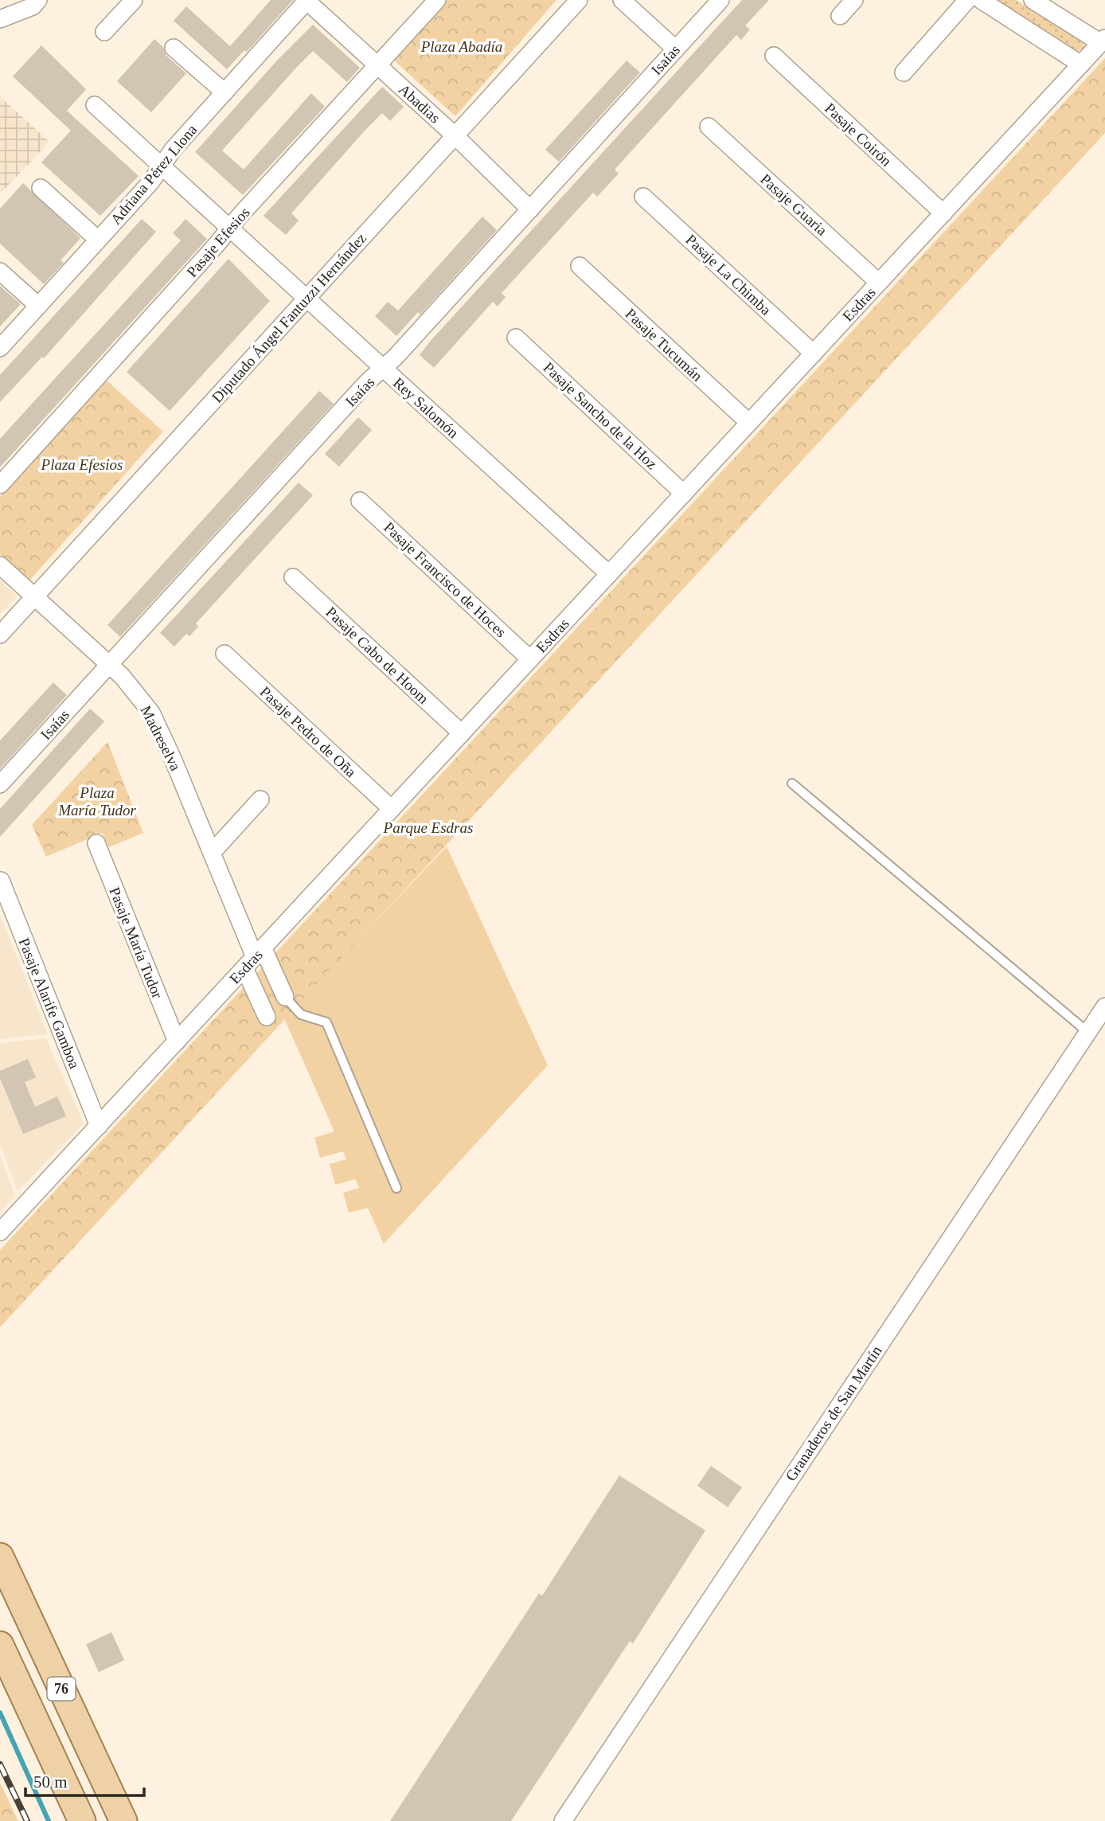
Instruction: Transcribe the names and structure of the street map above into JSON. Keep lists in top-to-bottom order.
{
  "streets": {
    "main road": ["76"],
    "street": [
      "Isaías",
      "Abadias",
      "Pasaje Coirón",
      "Adriana Pérez Llona",
      "Pasaje Guaria",
      "Pasaje Efesios",
      "Pasaje La Chimba",
      "Esdras",
      "Diputado Ángel Fantuzzi Hernández",
      "Pasaje Tucumán",
      "Rey Salomón",
      "Pasaje Sancho de la Hoz",
      "Pasaje Francisco de Hoces",
      "Pasaje Cabo de Hoom",
      "Pasaje Pedro de Oña",
      "Madreselva",
      "Pasaje María Tudor",
      "Pasaje Alarife Gamboa",
      "Granaderos de San Martín"
    ]
  },
  "crossings": [
    ["Isaías", "Abadias"],
    ["Isaías", "Rey Salomón"],
    ["Isaías", "Madreselva"],
    ["Abadias", "Adriana Pérez Llona"],
    ["Abadias", "Pasaje Efesios"],
    ["Abadias", "Diputado Ángel Fantuzzi Hernández"],
    ["Pasaje Coirón", "Esdras"],
    ["Adriana Pérez Llona", "Rey Salomón"],
    ["Pasaje Guaria", "Esdras"],
    ["Pasaje Efesios", "Rey Salomón"],
    ["Pasaje La Chimba", "Esdras"],
    ["Esdras", "Pasaje Tucumán"],
    ["Esdras", "Rey Salomón"],
    ["Esdras", "Pasaje Sancho de la Hoz"],
    ["Esdras", "Pasaje Francisco de Hoces"],
    ["Esdras", "Pasaje Cabo de Hoom"],
    ["Esdras", "Pasaje Pedro de Oña"],
    ["Esdras", "Madreselva"],
    ["Esdras", "Pasaje María Tudor"],
    ["Esdras", "Pasaje Alarife Gamboa"],
    ["Diputado Ángel Fantuzzi Hernández", "Rey Salomón"],
    ["Diputado Ángel Fantuzzi Hernández", "Madreselva"]
  ],
  "parks": [
    "Plaza Abadía",
    "Plaza Efesios",
    "Plaza María Tudor",
    "Parque Esdras"
  ],
  "scale_bar": "50 m"
}
